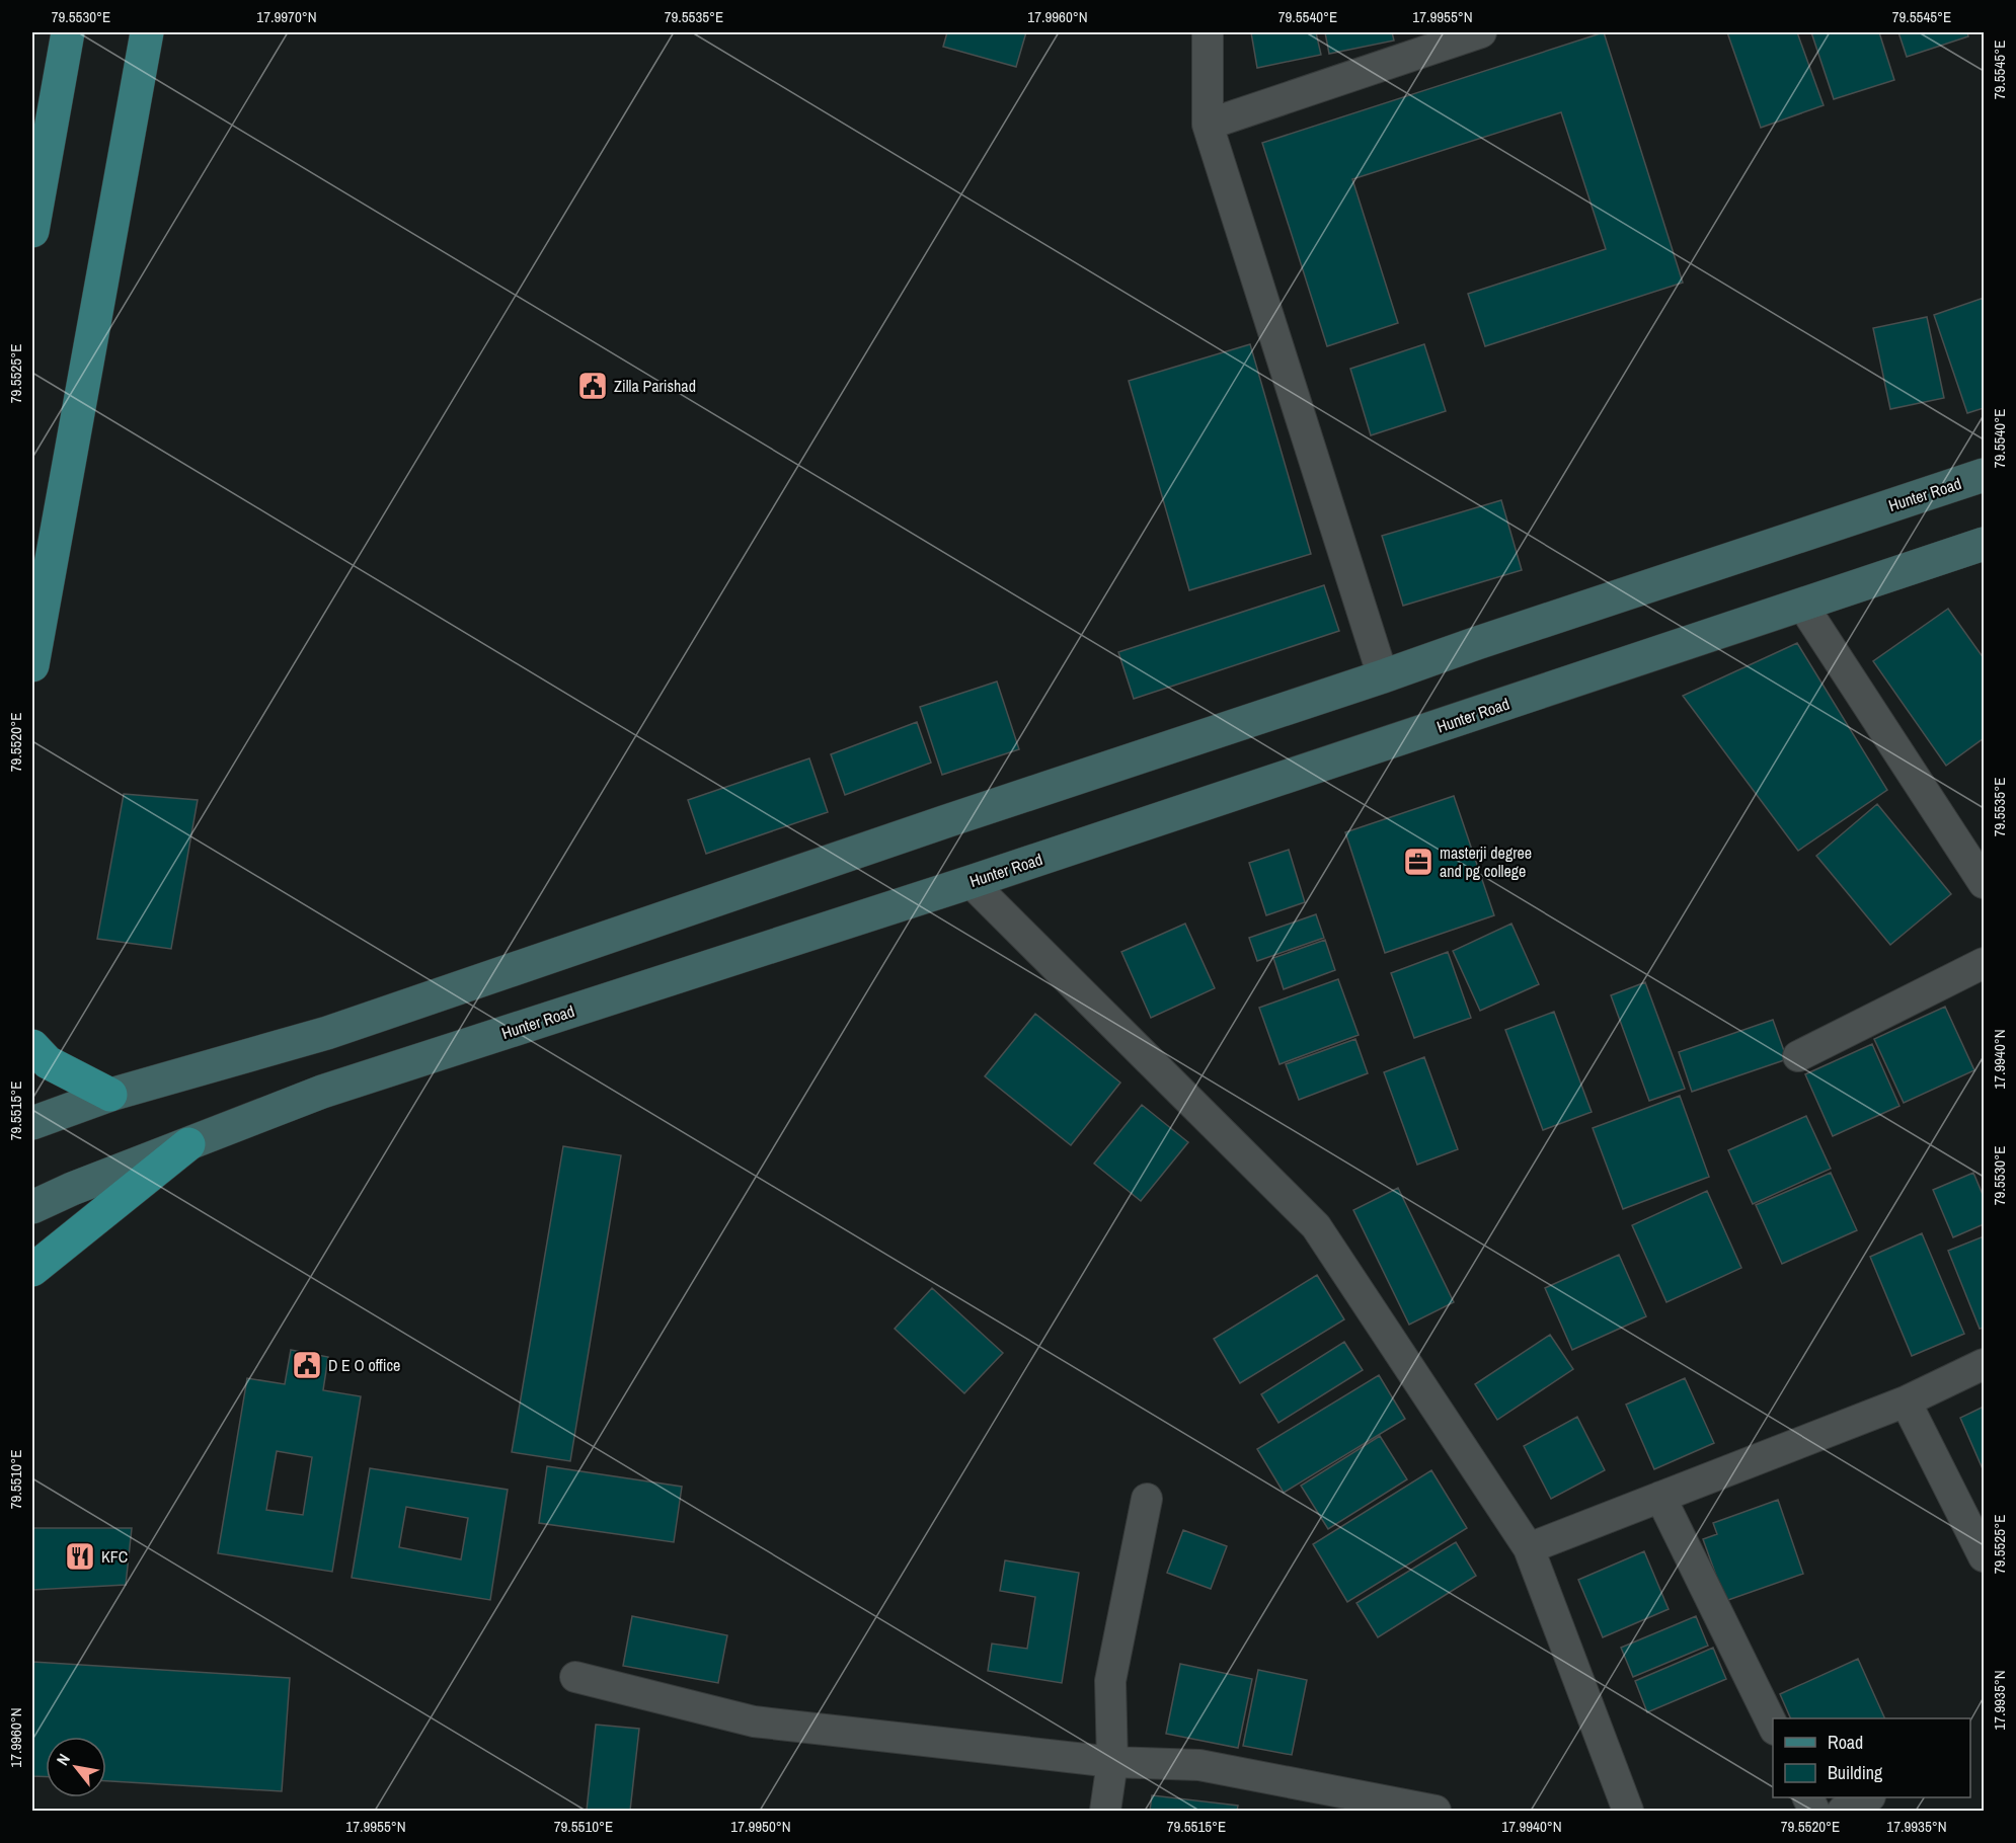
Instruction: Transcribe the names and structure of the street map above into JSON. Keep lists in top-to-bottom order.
{
  "streets": {
    "main road": ["Hunter Road"]
  },
  "places": {
    "public building": ["Zilla Parishad", "D E O office"],
    "office": ["masterji degree and pg college"],
    "restaurant": ["KFC"]
  },
  "legend": ["Road", "Building"],
  "north": "top left",
  "coordinates": [
    "79.5530°E",
    "17.9970°N",
    "79.5535°E",
    "17.9960°N",
    "79.5540°E",
    "17.9955°N",
    "79.5545°E",
    "79.5525°E",
    "79.5520°E",
    "17.9940°N",
    "79.5515°E",
    "79.5510°E",
    "17.9935°N",
    "17.9950°N"
  ]
}
